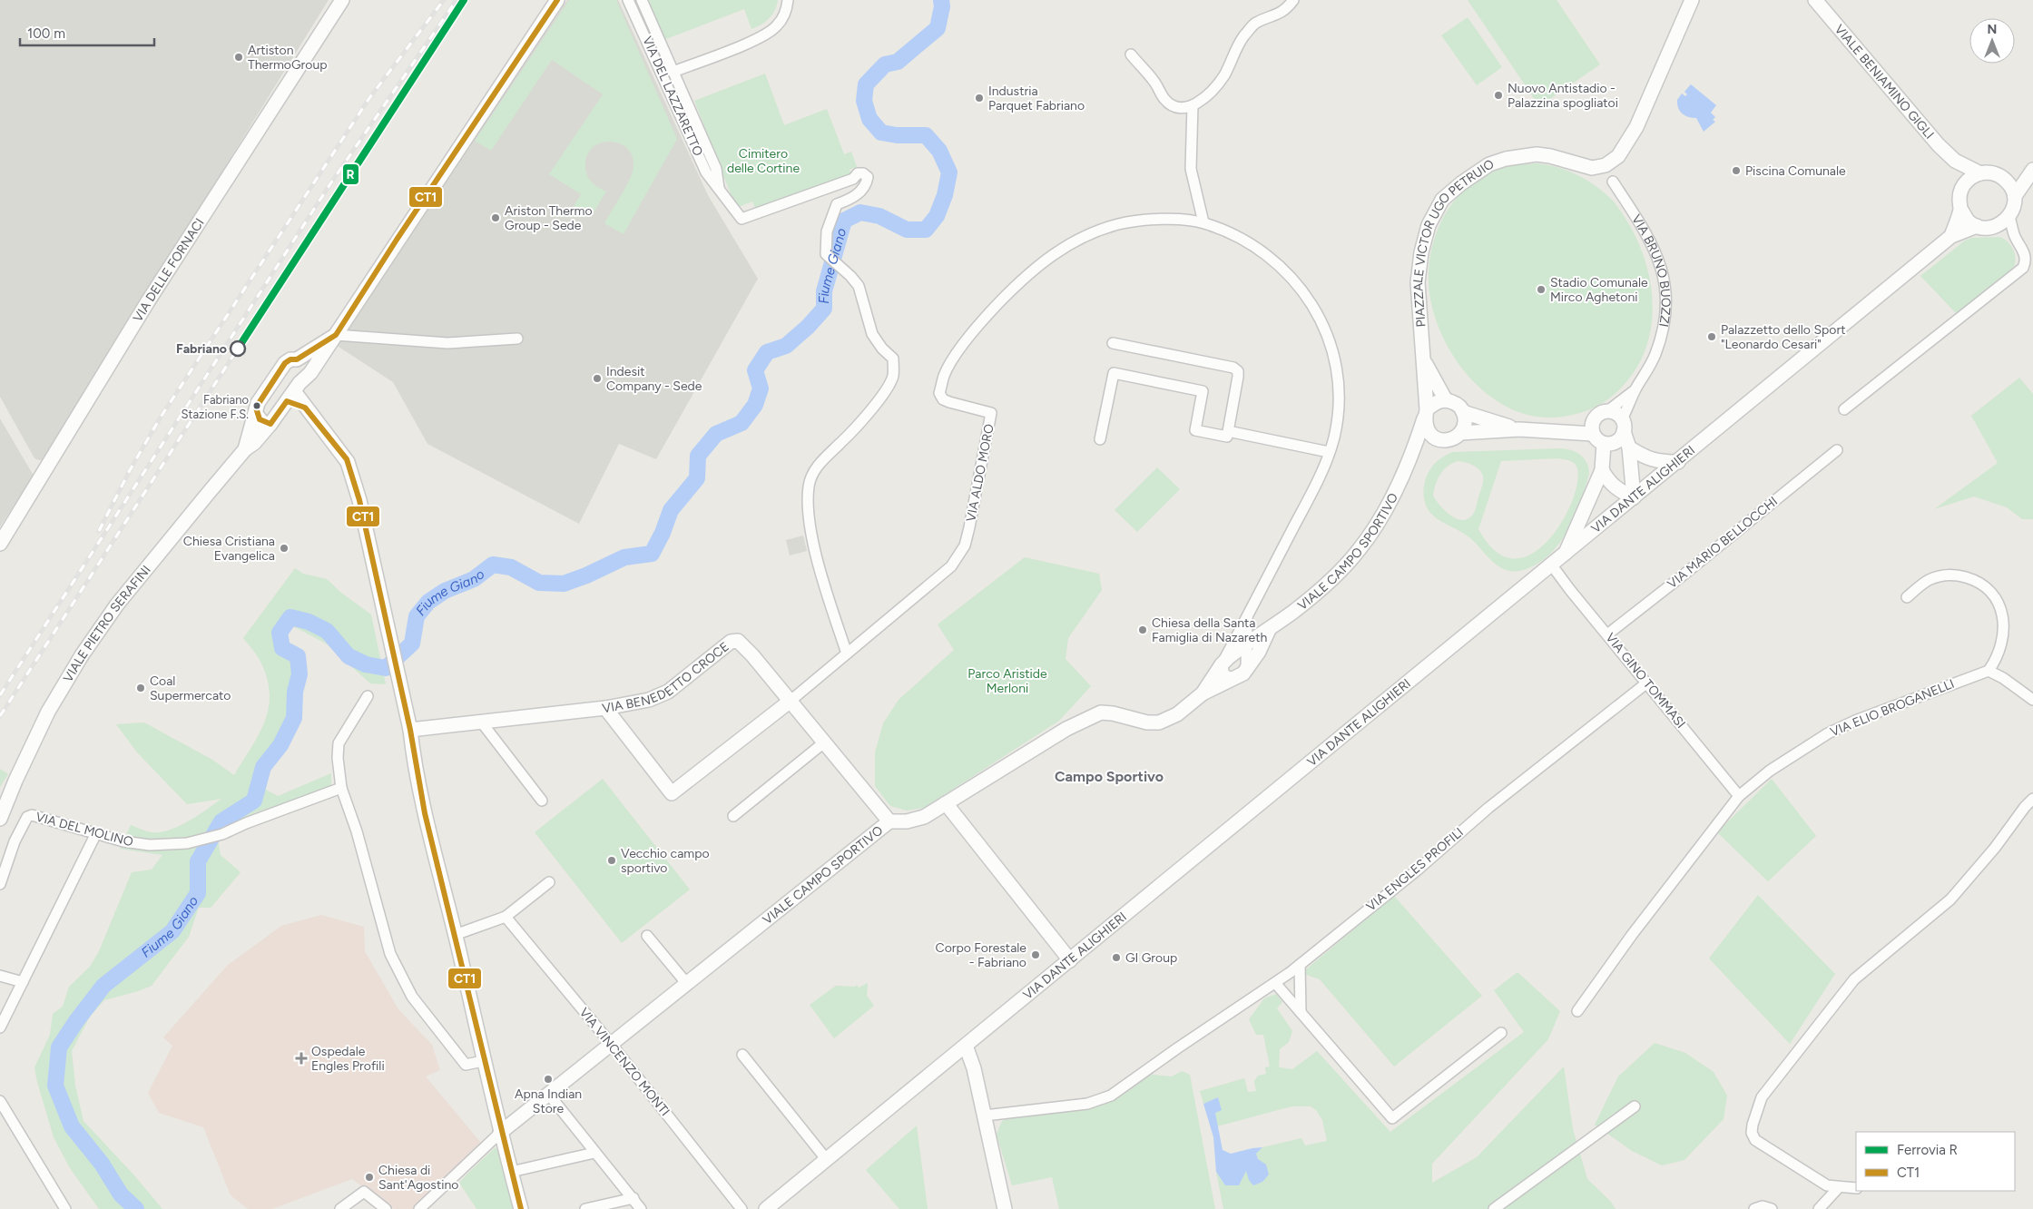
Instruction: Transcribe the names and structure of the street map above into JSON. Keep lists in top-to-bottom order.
{
  "streets": {
    "street": [
      "VIALE BENIAMINO GIGLI",
      "VIA DEL LAZZARETTO",
      "PIAZZALE VICTOR UGO PETRUIO",
      "VIA DELLE FORNACI",
      "VIA BRUNO BUOZZI",
      "VIA ALDO MORO",
      "VIA DANTE ALIGHIERI",
      "VIA MARIO BELLOCCHI",
      "VIALE CAMPO SPORTIVO",
      "VIALE PIETRO SERAFINI",
      "VIA BENEDETTO CROCE",
      "VIA GINO TOMMASI",
      "VIA ELIO BROGANELLI",
      "VIA DEL MOLINO",
      "VIA ENGLES PROFILI",
      "VIA VINCENZO MONTI"
    ]
  },
  "crossings": [
    ["VIALE BENIAMINO GIGLI", "VIA DANTE ALIGHIERI"],
    ["VIA DEL LAZZARETTO", "VIA ALDO MORO"],
    ["PIAZZALE VICTOR UGO PETRUIO", "VIA BRUNO BUOZZI"],
    ["PIAZZALE VICTOR UGO PETRUIO", "VIALE CAMPO SPORTIVO"],
    ["VIA ALDO MORO", "VIALE CAMPO SPORTIVO"],
    ["VIA ALDO MORO", "VIA BENEDETTO CROCE"],
    ["VIA DANTE ALIGHIERI", "VIA GINO TOMMASI"],
    ["VIA MARIO BELLOCCHI", "VIA GINO TOMMASI"],
    ["VIALE CAMPO SPORTIVO", "VIA BENEDETTO CROCE"],
    ["VIALE CAMPO SPORTIVO", "VIA VINCENZO MONTI"],
    ["VIA GINO TOMMASI", "VIA ELIO BROGANELLI"],
    ["VIA GINO TOMMASI", "VIA ENGLES PROFILI"]
  ],
  "districts": ["Campo Sportivo"],
  "water": ["Fiume Giano"],
  "parks": ["Cimitero delle Cortine", "Parco Aristide Merloni"],
  "places": {
    "other": [
      "Artiston ThermoGroup",
      "Nuovo Antistadio - Palazzina spogliatoi",
      "Industria Parquet Fabriano",
      "Piscina Comunale",
      "Ariston Thermo Group - Sede",
      "Stadio Comunale Mirco Aghetoni",
      "Palazzetto dello Sport \"Leonardo Cesari\"",
      "Fabriano",
      "Indesit Company - Sede",
      "Fabriano Stazione F.S.",
      "Chiesa Cristiana Evangelica",
      "Chiesa della Santa Famiglia di Nazareth",
      "Coal Supermercato",
      "Vecchio campo sportivo",
      "Corpo Forestale - Fabriano",
      "GI Group",
      "Apna Indian Store",
      "Chiesa di Sant'Agostino"
    ],
    "health": ["Ospedale Engles Profili"]
  },
  "lines": ["rail line R", "transit line CT1"],
  "legend": ["Ferrovia R", "CT1"],
  "scale_bar": "100 m",
  "north": "top"
}
